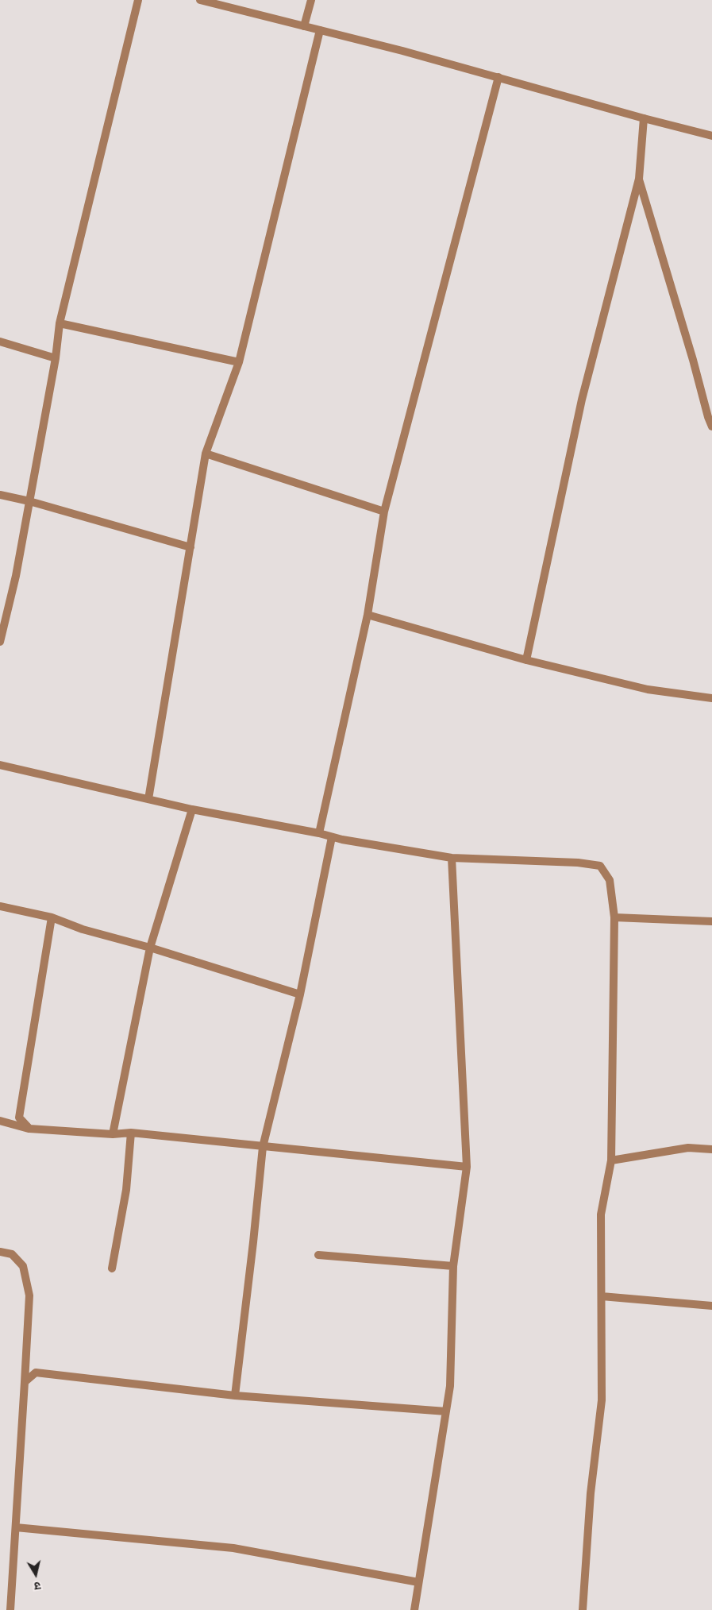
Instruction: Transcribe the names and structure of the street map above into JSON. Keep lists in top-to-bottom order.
{
  "north": "bottom"
}
